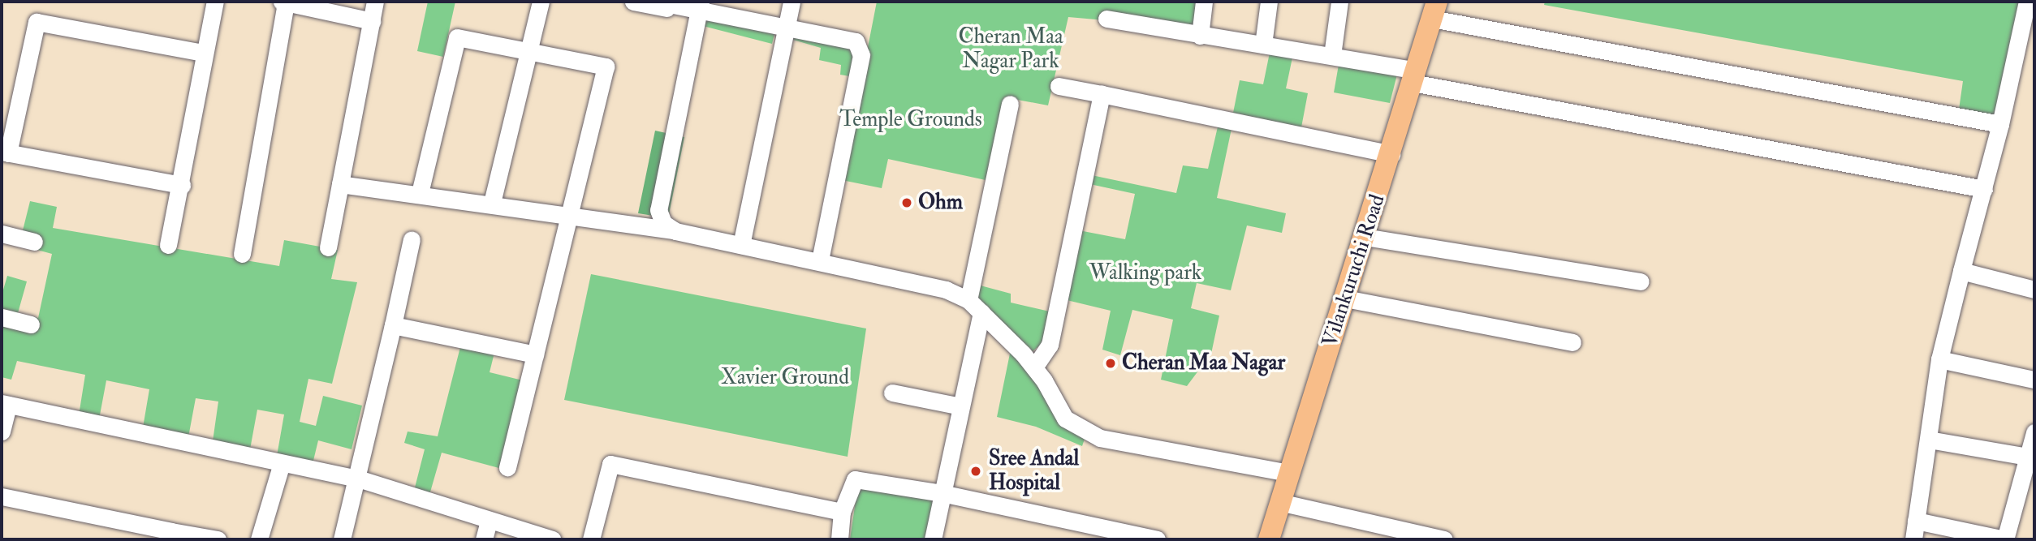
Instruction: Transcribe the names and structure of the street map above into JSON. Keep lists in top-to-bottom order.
{
  "streets": {
    "main road": ["Vilankuruchi Road"]
  },
  "parks": [
    "Cheran Maa Nagar Park",
    "Temple Grounds",
    "Walking park",
    "Xavier Ground"
  ],
  "places": ["Ohm", "Cheran Maa Nagar", "Sree Andal Hospital"]
}
